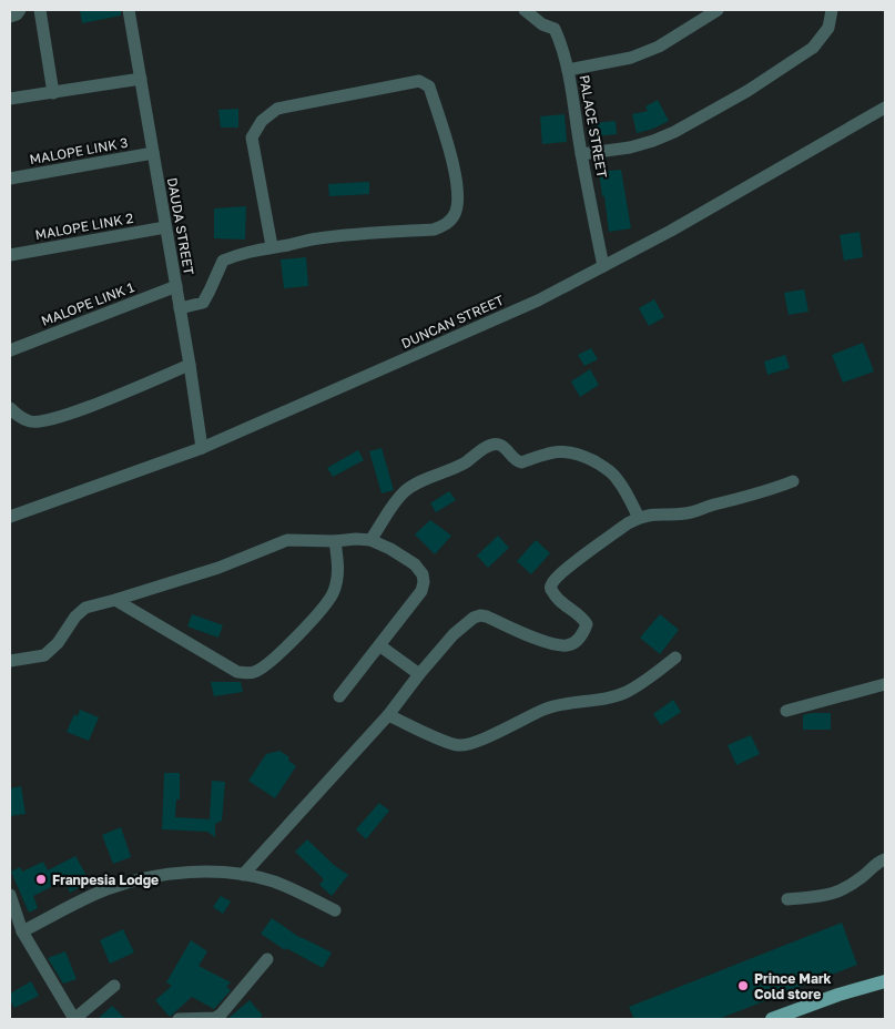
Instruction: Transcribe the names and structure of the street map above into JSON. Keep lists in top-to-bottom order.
{
  "streets": {
    "street": [
      "PALACE STREET",
      "MALOPE LINK 3",
      "MALOPE LINK 2",
      "DAUDA STREET",
      "MALOPE LINK 1",
      "DUNCAN STREET"
    ]
  },
  "crossings": [
    ["PALACE STREET", "DUNCAN STREET"],
    ["MALOPE LINK 3", "DAUDA STREET"],
    ["MALOPE LINK 2", "DAUDA STREET"],
    ["DAUDA STREET", "MALOPE LINK 1"],
    ["DAUDA STREET", "DUNCAN STREET"]
  ],
  "places": ["Franpesia Lodge", "Prince Mark Cold store"]
}
